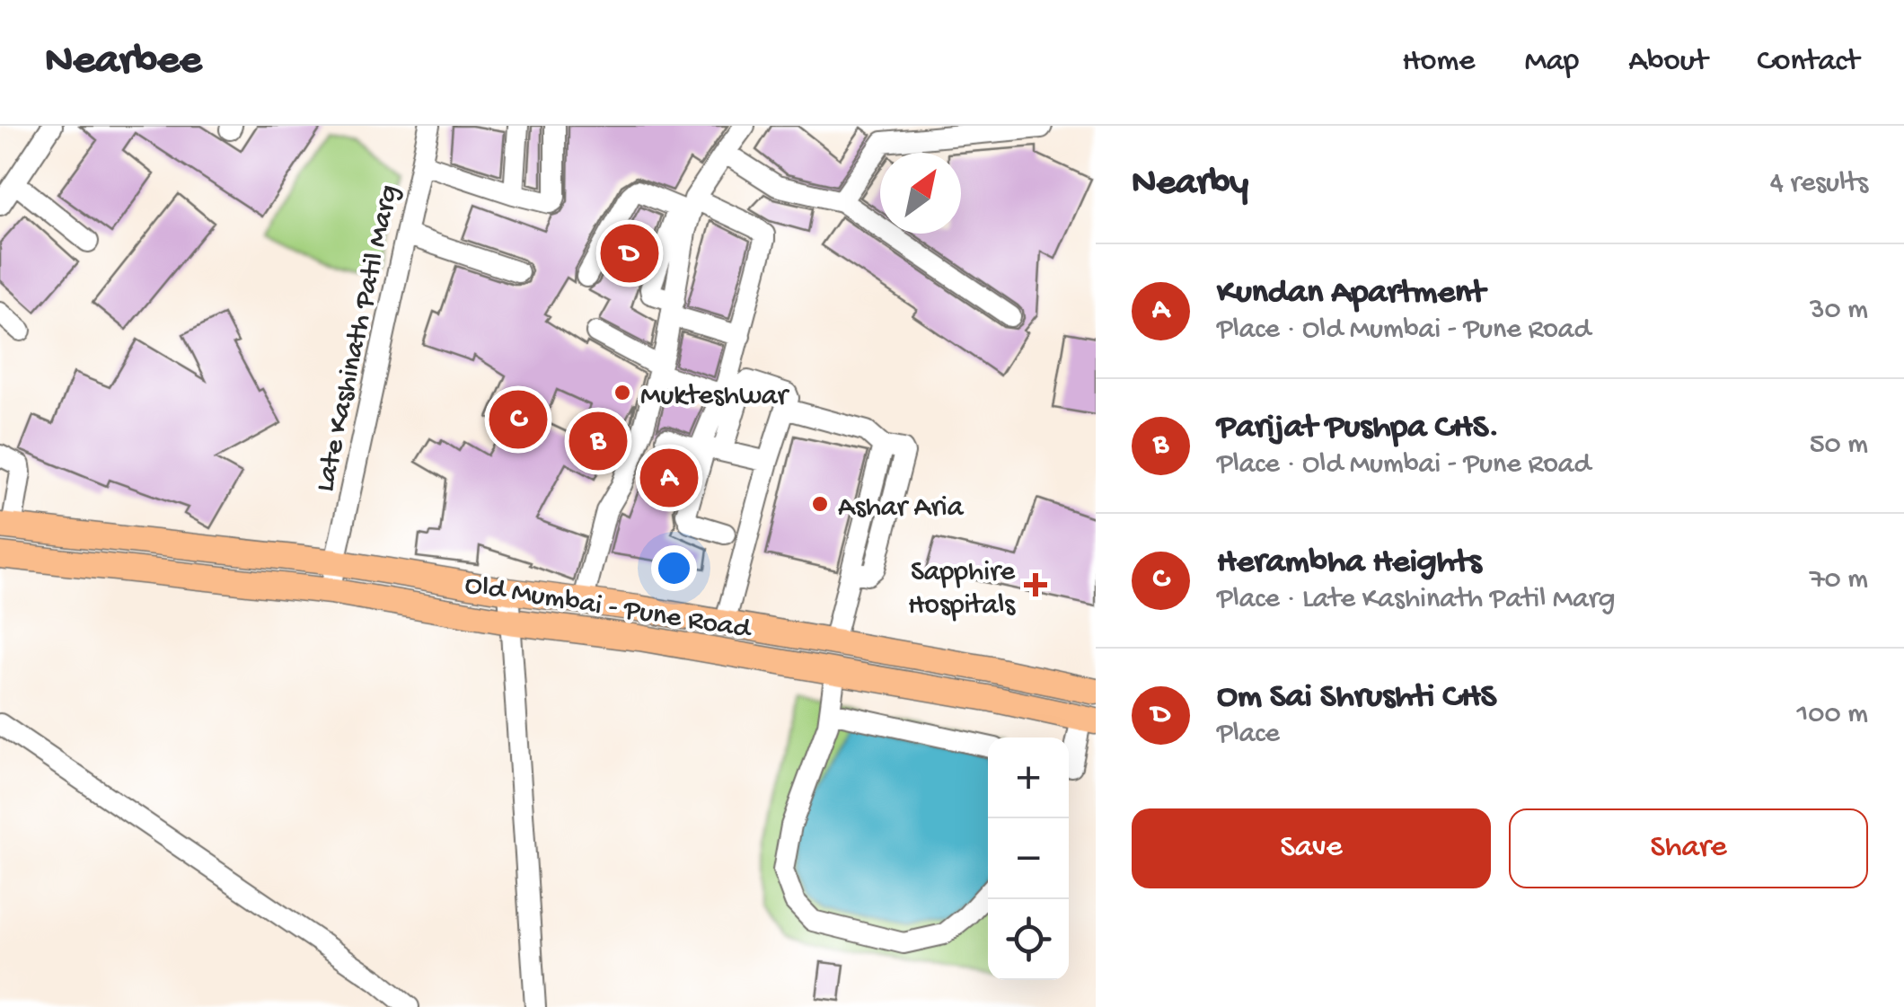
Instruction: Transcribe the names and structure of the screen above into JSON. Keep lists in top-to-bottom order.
{
  "streets": {
    "main road": ["Old Mumbai - Pune Road"],
    "street": ["Late Kashinath Patil Marg"]
  },
  "crossings": [
    ["Late Kashinath Patil Marg", "Old Mumbai - Pune Road"]
  ],
  "places": {
    "other": ["Mukteshwar", "Ashar Aria"],
    "health": ["Sapphire Hospitals"]
  },
  "north": "top right",
  "page": {
    "header": "Nearbee",
    "nav": [
      "Home",
      "Map",
      "About",
      "Contact"
    ],
    "heading": ["Nearby", "4 results"],
    "pins": [
      "D",
      "C",
      "B",
      "A"
    ],
    "list": [
      {
        "mark": "A",
        "name": "Kundan Apartment",
        "note": "Place · Old Mumbai - Pune Road",
        "value": "30 m"
      },
      {
        "mark": "B",
        "name": "Parijat Pushpa CHS.",
        "note": "Place · Old Mumbai - Pune Road",
        "value": "50 m"
      },
      {
        "mark": "C",
        "name": "Herambha Heights",
        "note": "Place · Late Kashinath Patil Marg",
        "value": "70 m"
      },
      {
        "mark": "D",
        "name": "Om Sai Shrushti CHS",
        "note": "Place",
        "value": "100 m"
      }
    ],
    "map_buttons": ["+", "−"],
    "buttons": ["Save", "Share"]
  }
}
